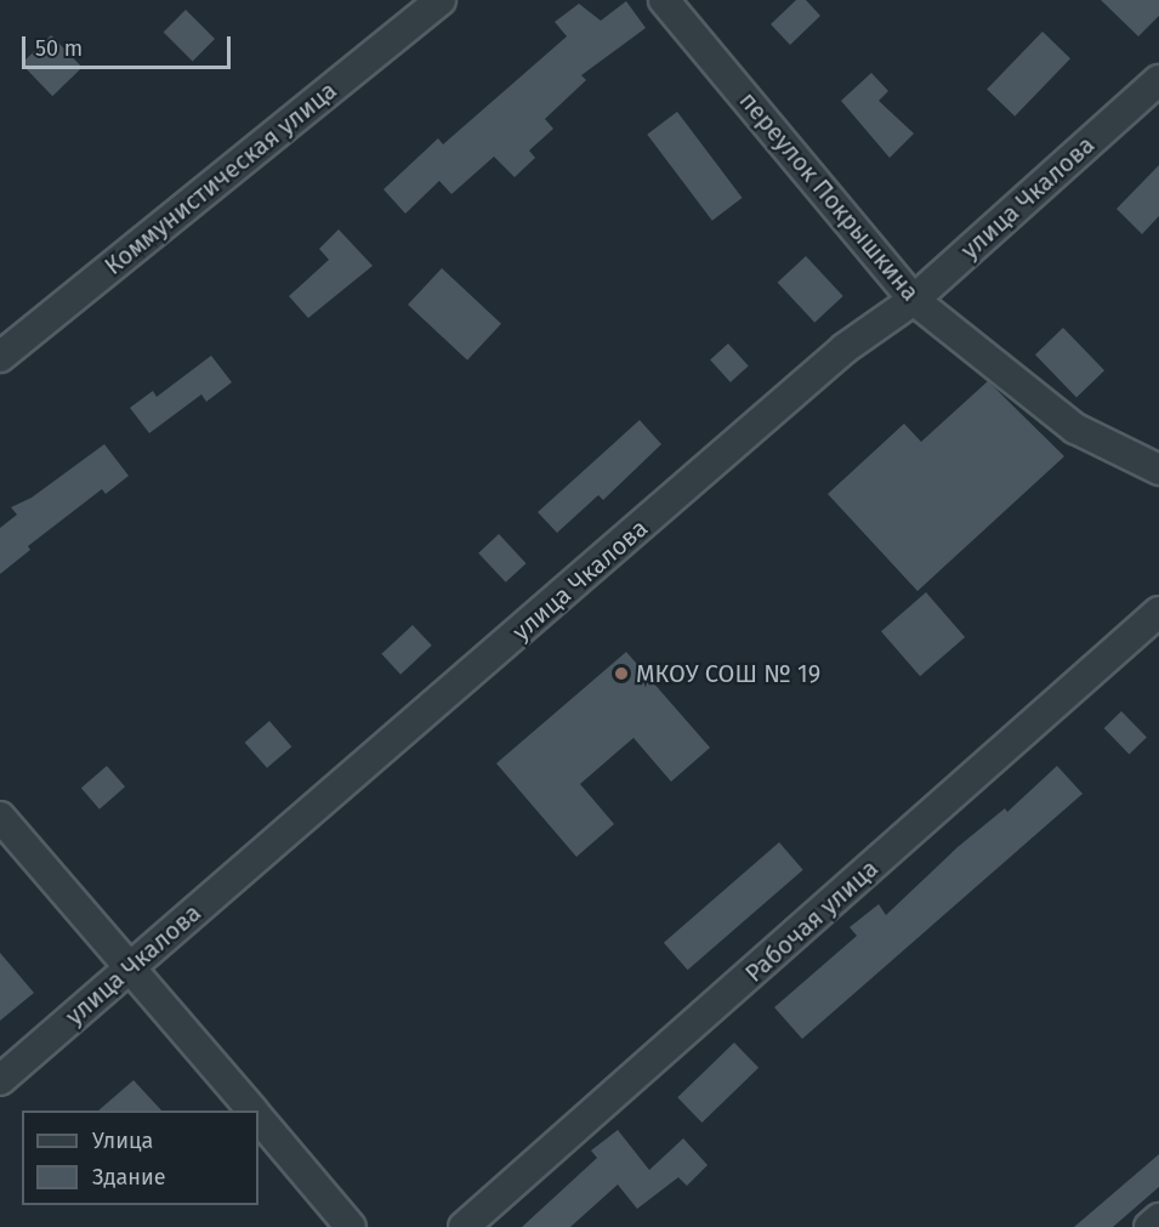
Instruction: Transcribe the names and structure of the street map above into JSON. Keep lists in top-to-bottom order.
{
  "streets": {
    "street": [
      "Коммунистическая улица",
      "переулок Покрышкина",
      "улица Чкалова",
      "Рабочая улица"
    ]
  },
  "crossings": [
    ["переулок Покрышкина", "улица Чкалова"]
  ],
  "places": ["МКОУ СОШ № 19"],
  "legend": ["Улица", "Здание"],
  "scale_bar": "50 m"
}
